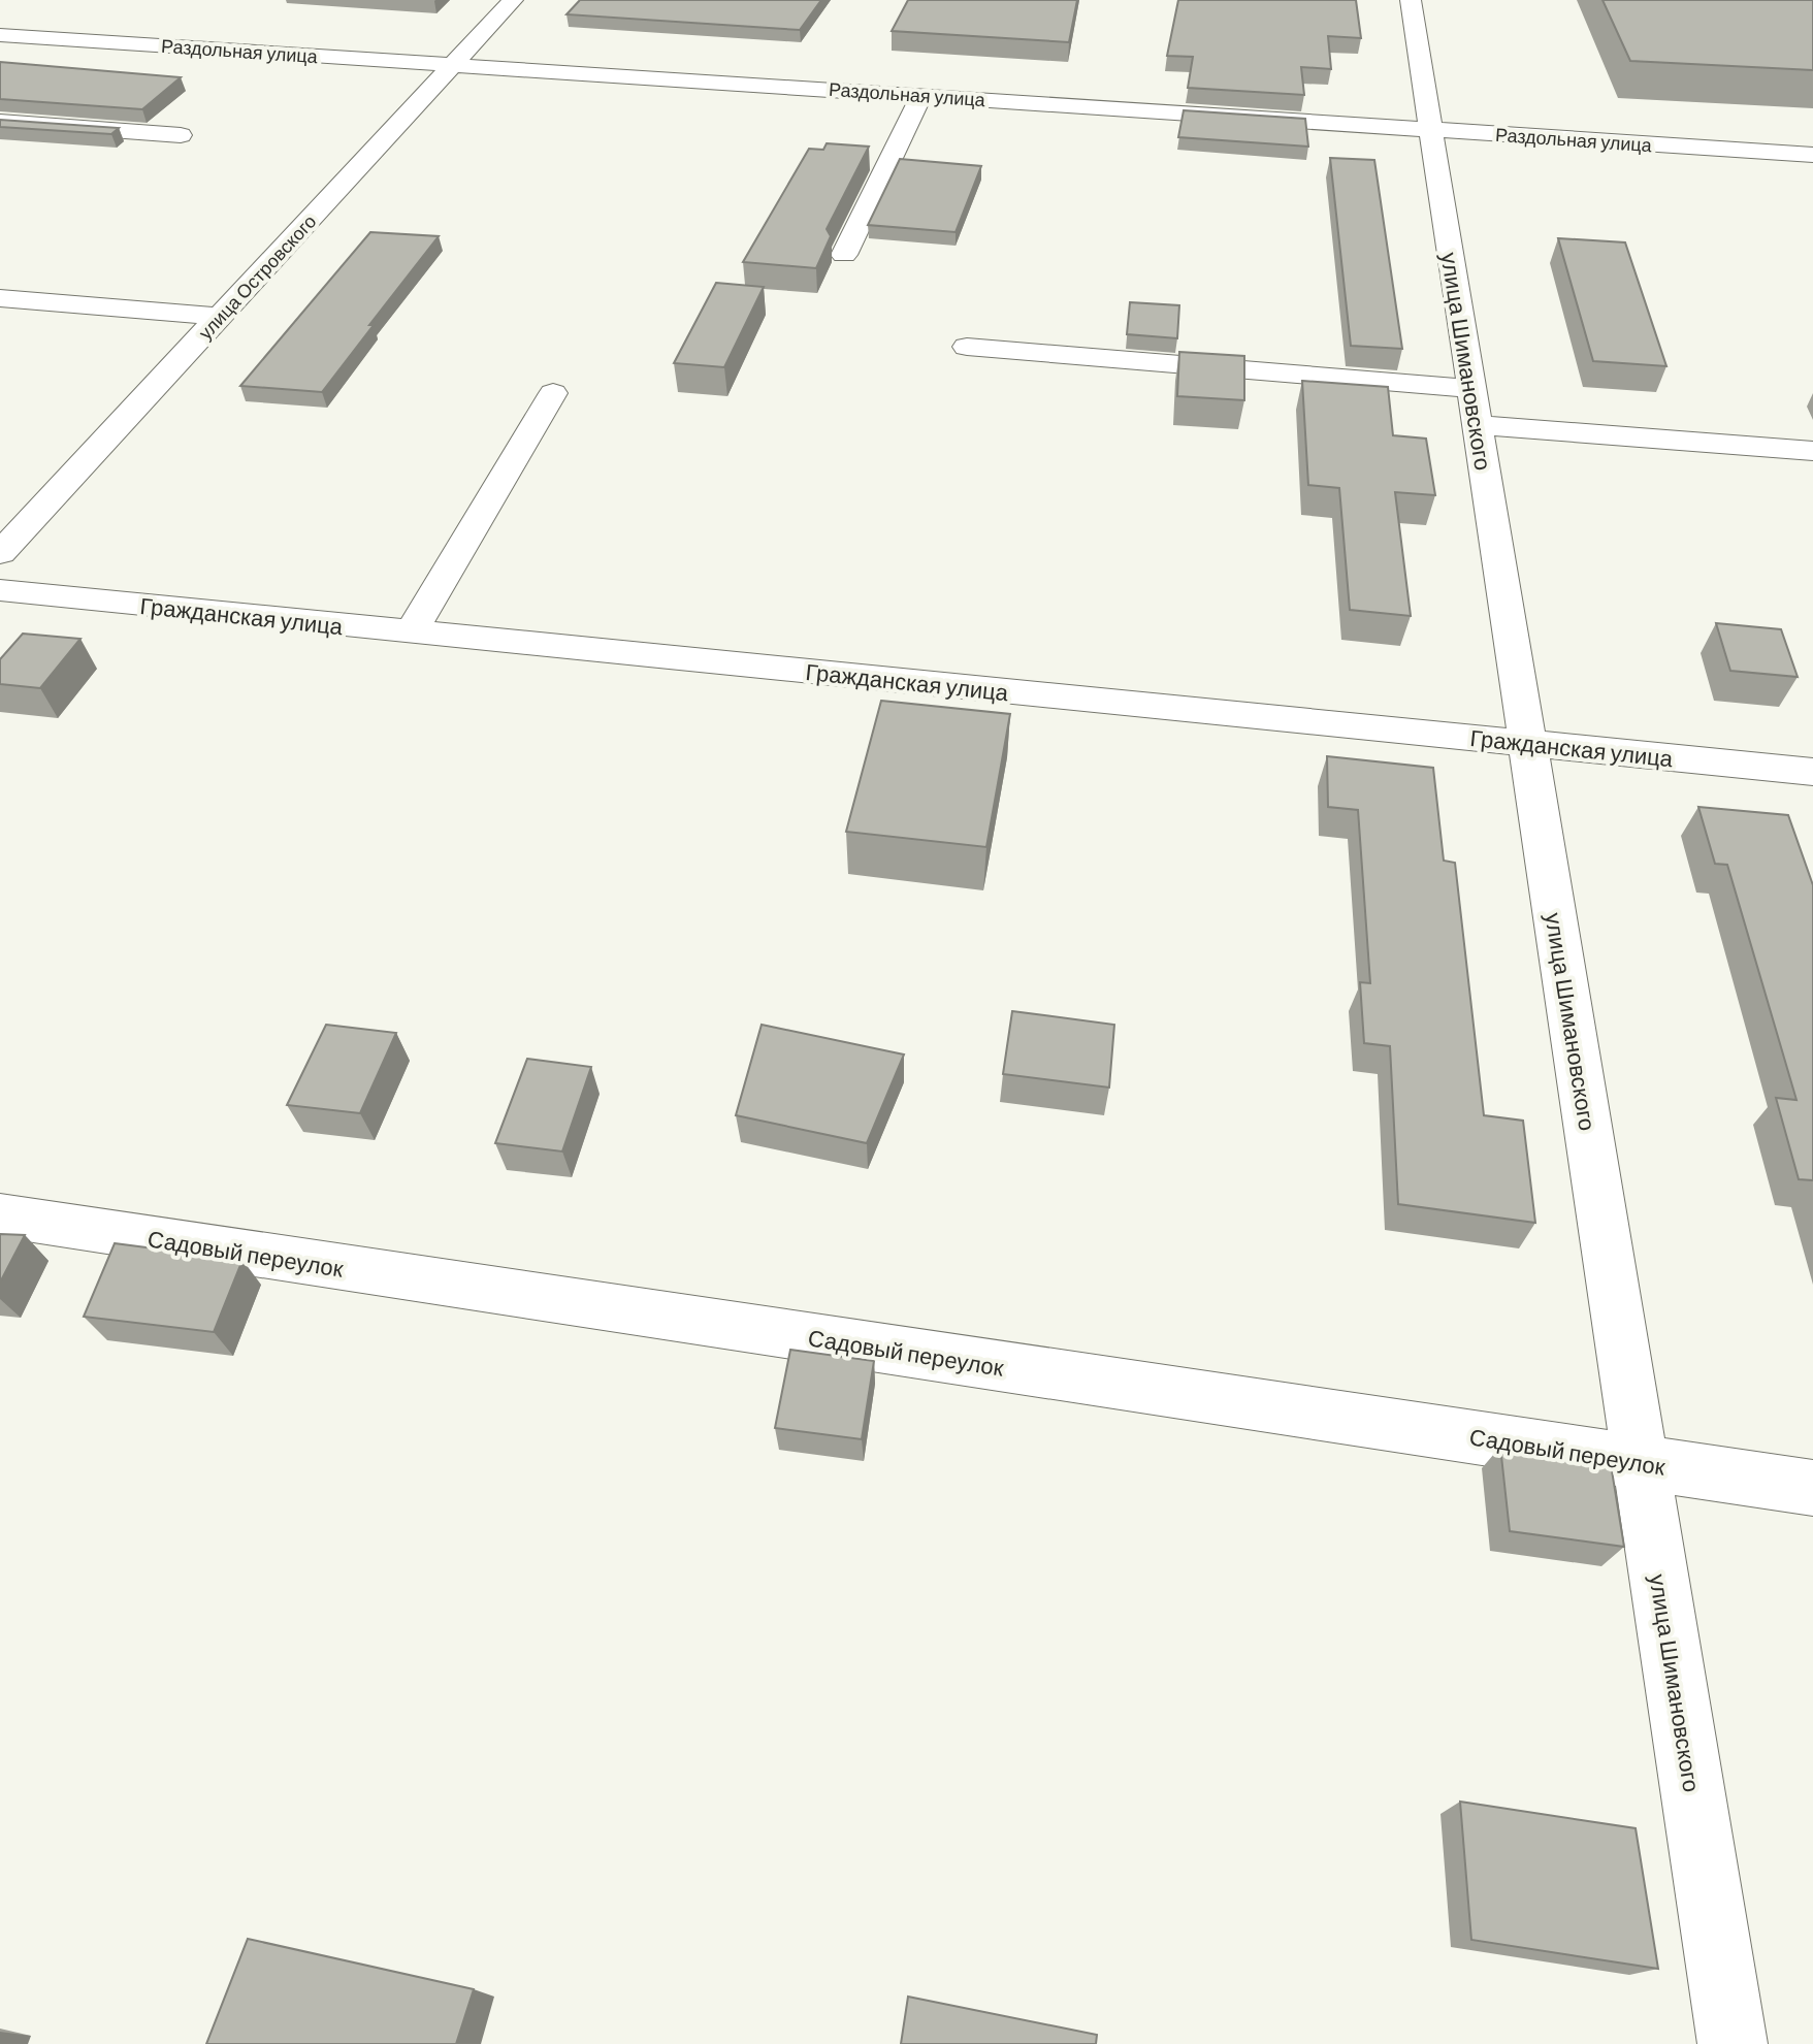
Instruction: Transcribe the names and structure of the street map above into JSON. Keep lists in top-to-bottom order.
{
  "streets": {
    "street": [
      "Раздольная улица",
      "улица Островского",
      "улица Шимановского",
      "Гражданская улица",
      "Садовый переулок"
    ]
  },
  "crossings": [
    ["Раздольная улица", "улица Островского"],
    ["Раздольная улица", "улица Шимановского"],
    ["улица Шимановского", "Гражданская улица"],
    ["улица Шимановского", "Садовый переулок"]
  ]
}
